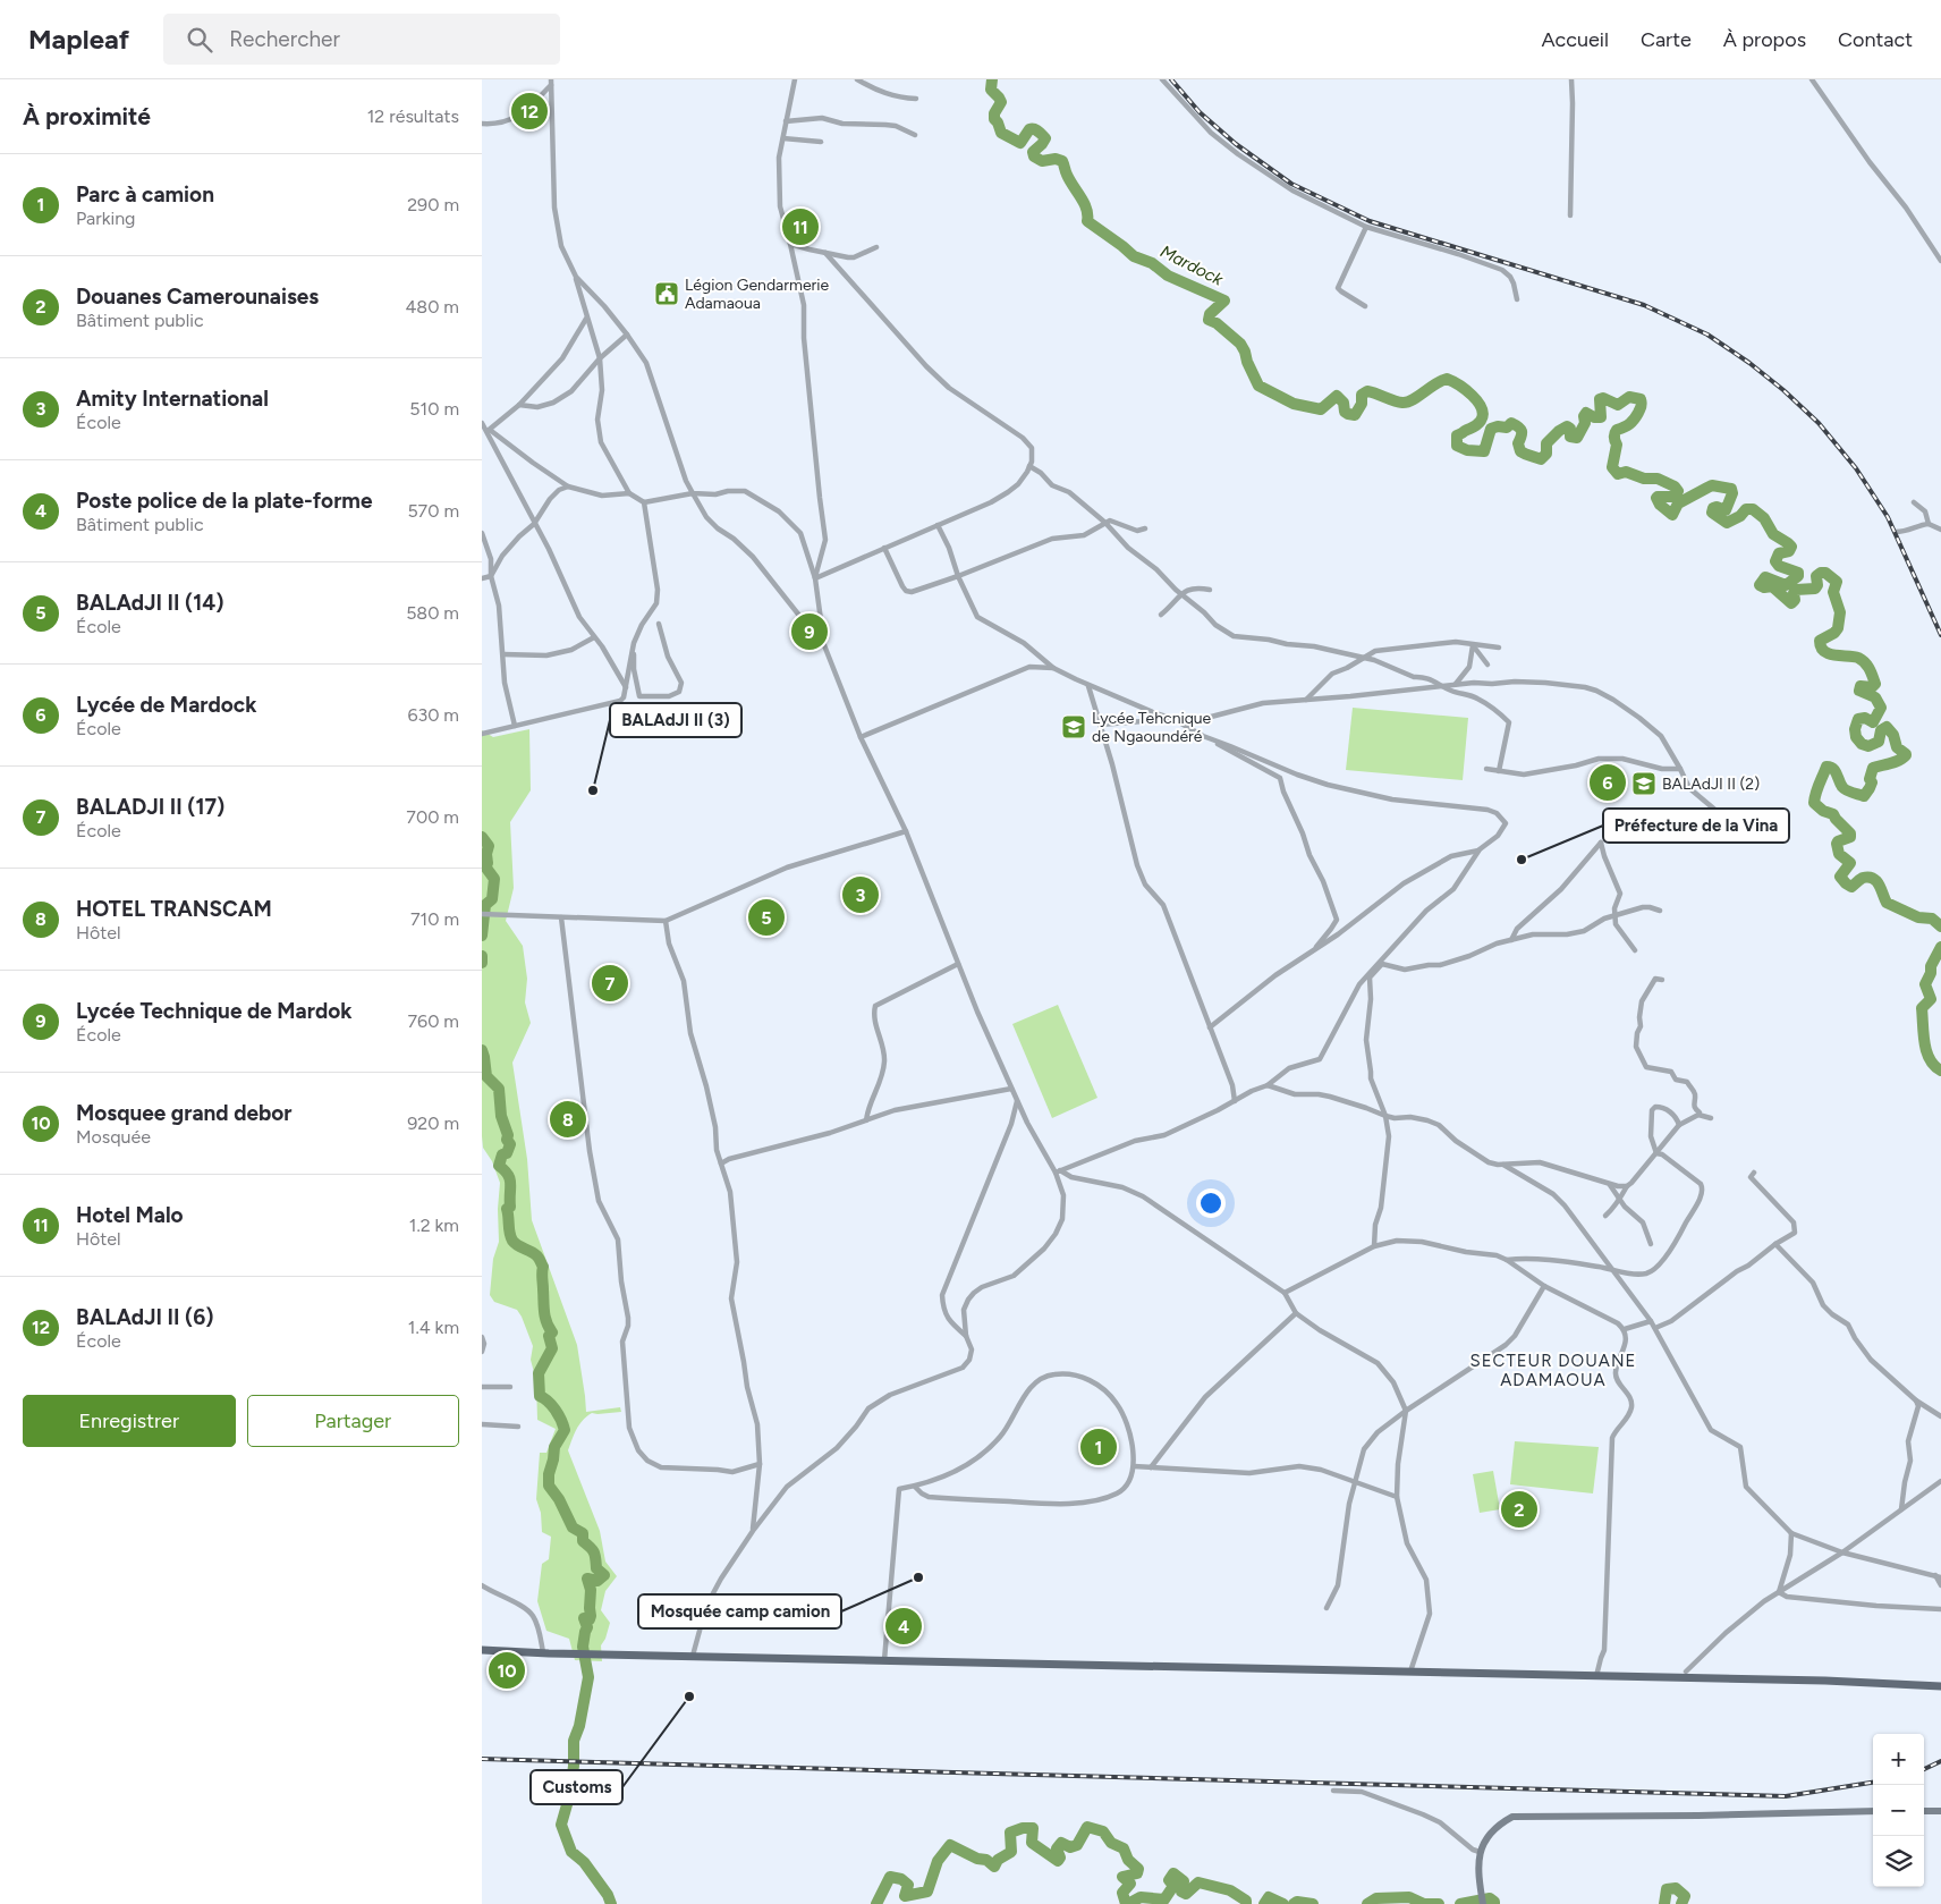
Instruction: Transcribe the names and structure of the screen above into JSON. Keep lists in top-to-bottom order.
{
  "districts": ["SECTEUR DOUANE ADAMAOUA"],
  "water": ["Mardock"],
  "places": {
    "public building": ["Légion Gendarmerie Adamaoua"],
    "school or university": ["Lycée Tehcnique de Ngaoundéré", "BALAdJI II (2)"],
    "other": [
      "BALAdJI II (3)",
      "Préfecture de la Vina",
      "Mosquée camp camion",
      "Customs"
    ]
  },
  "page": {
    "header": "Mapleaf",
    "search": "Rechercher",
    "nav": [
      "Accueil",
      "Carte",
      "À propos",
      "Contact"
    ],
    "heading": ["À proximité", "12 résultats"],
    "pins": [
      "12",
      "11",
      "9",
      "6",
      "3",
      "5",
      "7",
      "8",
      "1",
      "2",
      "4",
      "10"
    ],
    "list": [
      {
        "mark": "1",
        "name": "Parc à camion",
        "note": "Parking",
        "value": "290 m"
      },
      {
        "mark": "2",
        "name": "Douanes Camerounaises",
        "note": "Bâtiment public",
        "value": "480 m"
      },
      {
        "mark": "3",
        "name": "Amity International",
        "note": "École",
        "value": "510 m"
      },
      {
        "mark": "4",
        "name": "Poste police de la plate-forme",
        "note": "Bâtiment public",
        "value": "570 m"
      },
      {
        "mark": "5",
        "name": "BALAdJI II (14)",
        "note": "École",
        "value": "580 m"
      },
      {
        "mark": "6",
        "name": "Lycée de Mardock",
        "note": "École",
        "value": "630 m"
      },
      {
        "mark": "7",
        "name": "BALADJI II (17)",
        "note": "École",
        "value": "700 m"
      },
      {
        "mark": "8",
        "name": "HOTEL TRANSCAM",
        "note": "Hôtel",
        "value": "710 m"
      },
      {
        "mark": "9",
        "name": "Lycée Technique de Mardok",
        "note": "École",
        "value": "760 m"
      },
      {
        "mark": "10",
        "name": "Mosquee grand debor",
        "note": "Mosquée",
        "value": "920 m"
      },
      {
        "mark": "11",
        "name": "Hotel Malo",
        "note": "Hôtel",
        "value": "1.2 km"
      },
      {
        "mark": "12",
        "name": "BALAdJI II (6)",
        "note": "École",
        "value": "1.4 km"
      }
    ],
    "buttons": ["Enregistrer", "Partager"],
    "map_buttons": ["+", "−"]
  }
}
